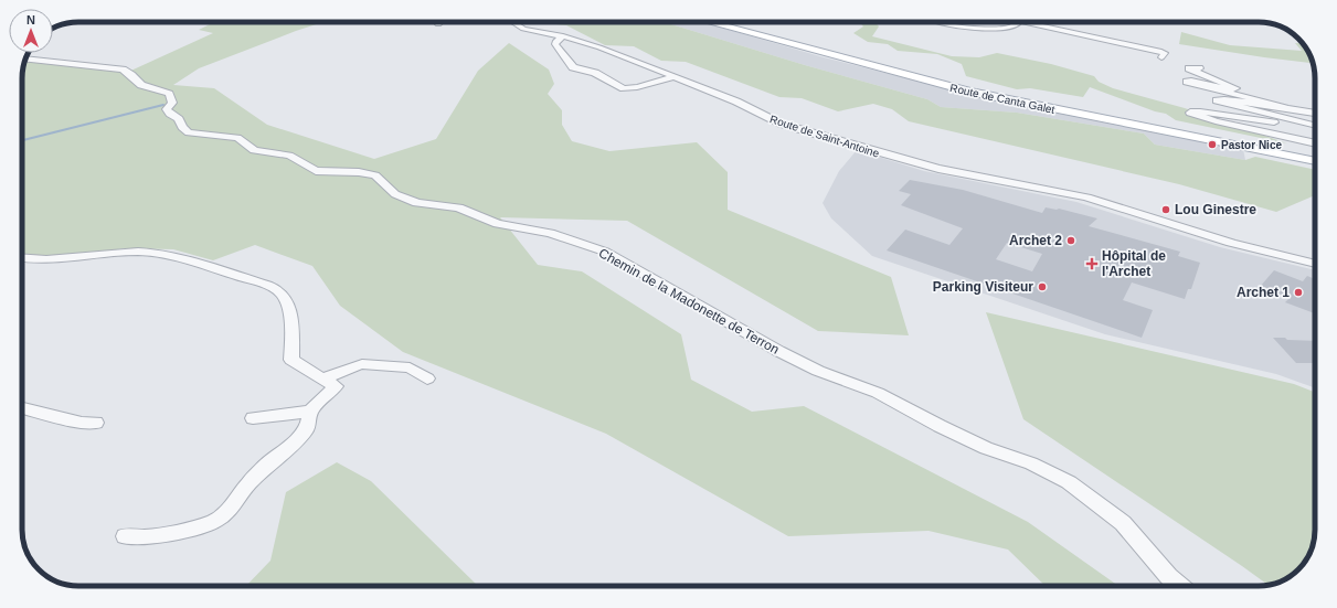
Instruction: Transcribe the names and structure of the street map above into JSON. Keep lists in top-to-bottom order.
{
  "streets": {
    "main road": ["Route de Canta Galet"],
    "street": ["Route de Saint-Antoine", "Chemin de la Madonette de Terron"]
  },
  "places": {
    "other": [
      "Pastor Nice",
      "Lou Ginestre",
      "Archet 2",
      "Parking Visiteur",
      "Archet 1"
    ],
    "health": ["Hôpital de l'Archet"]
  },
  "north": "top"
}
